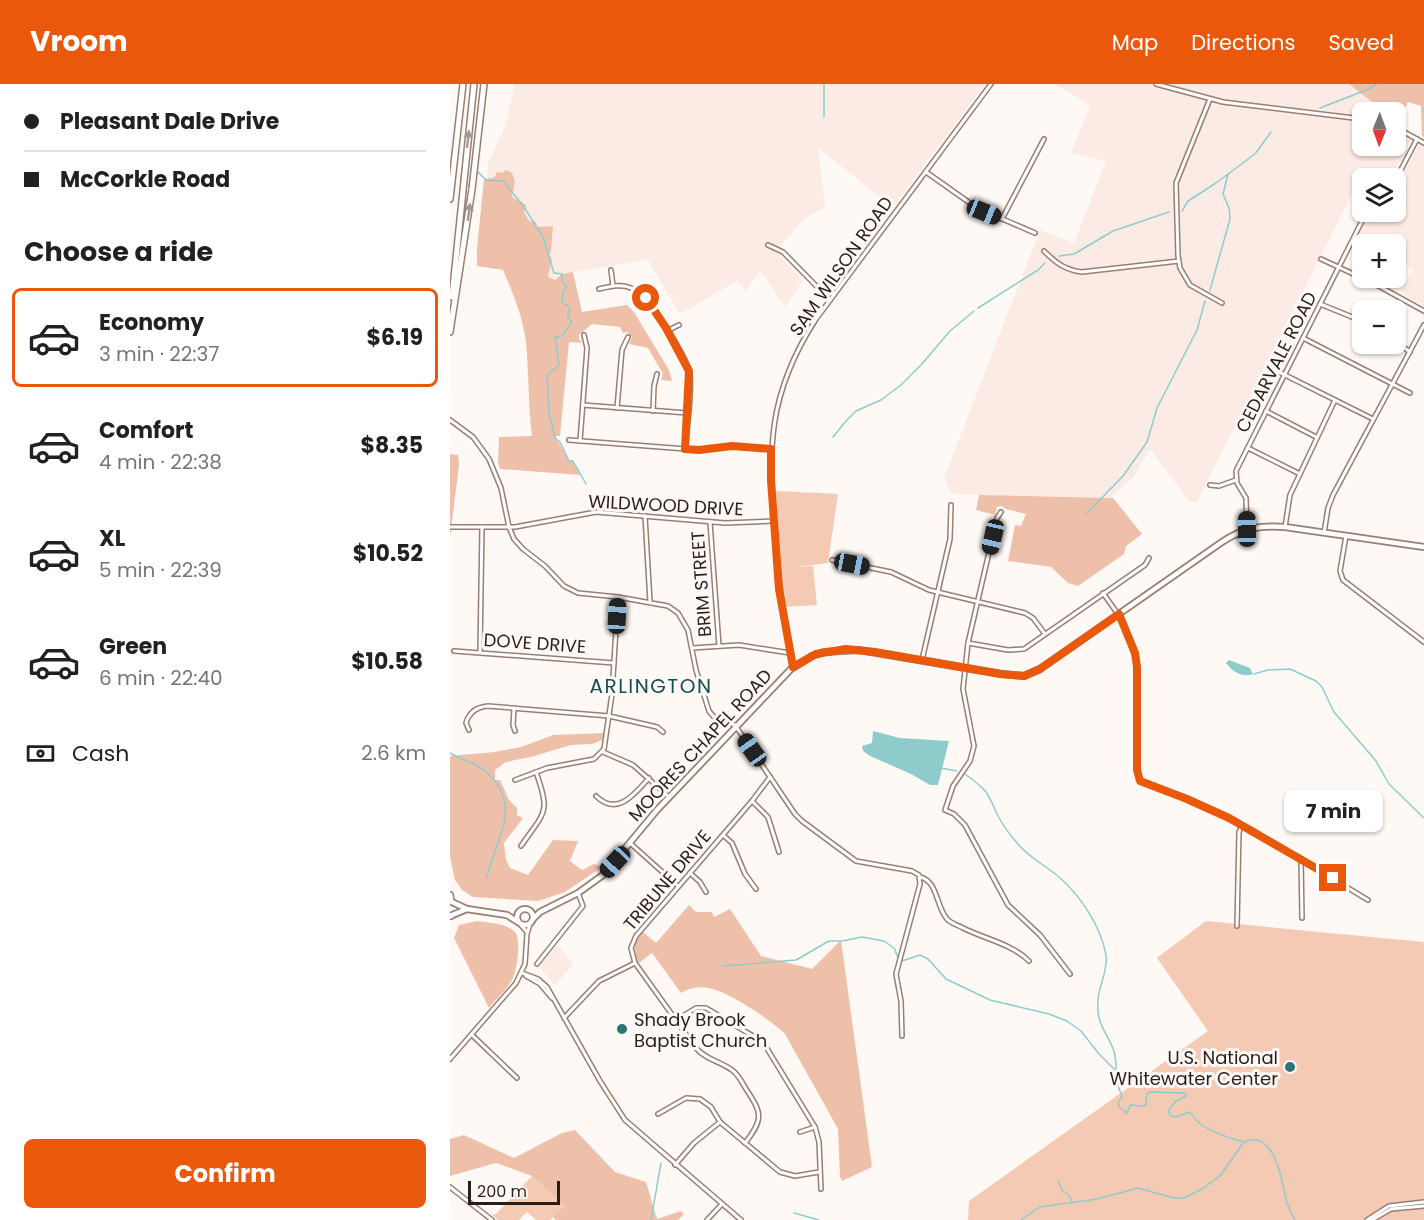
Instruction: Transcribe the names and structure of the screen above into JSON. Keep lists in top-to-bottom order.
{
  "streets": {
    "main road": ["MOORES CHAPEL ROAD"],
    "street": [
      "SAM WILSON ROAD",
      "CEDARVALE ROAD",
      "WILDWOOD DRIVE",
      "BRIM STREET",
      "DOVE DRIVE",
      "TRIBUNE DRIVE"
    ]
  },
  "crossings": [
    ["SAM WILSON ROAD", "WILDWOOD DRIVE"],
    ["SAM WILSON ROAD", "MOORES CHAPEL ROAD"],
    ["WILDWOOD DRIVE", "BRIM STREET"]
  ],
  "districts": ["ARLINGTON"],
  "places": ["Shady Brook Baptist Church", "U.S. National Whitewater Center"],
  "scale_bar": "200 m",
  "north": "bottom",
  "page": {
    "header": "Vroom",
    "nav": ["Map", "Directions", "Saved"],
    "banner": ["Pleasant Dale Drive", "McCorkle Road"],
    "map_buttons": ["+", "−"],
    "heading": "Choose a ride",
    "list": [
      {
        "name": "Economy",
        "note": "3 min · 22:37",
        "value": "$6.19"
      },
      {
        "name": "Comfort",
        "note": "4 min · 22:38",
        "value": "$8.35"
      },
      {
        "name": "XL",
        "note": "5 min · 22:39",
        "value": "$10.52"
      },
      {
        "name": "Green",
        "note": "6 min · 22:40",
        "value": "$10.58"
      }
    ],
    "pay": ["Cash", "2.6 km"],
    "bubble": "7 min",
    "buttons": "Confirm",
    "scale": "200 m"
  }
}
